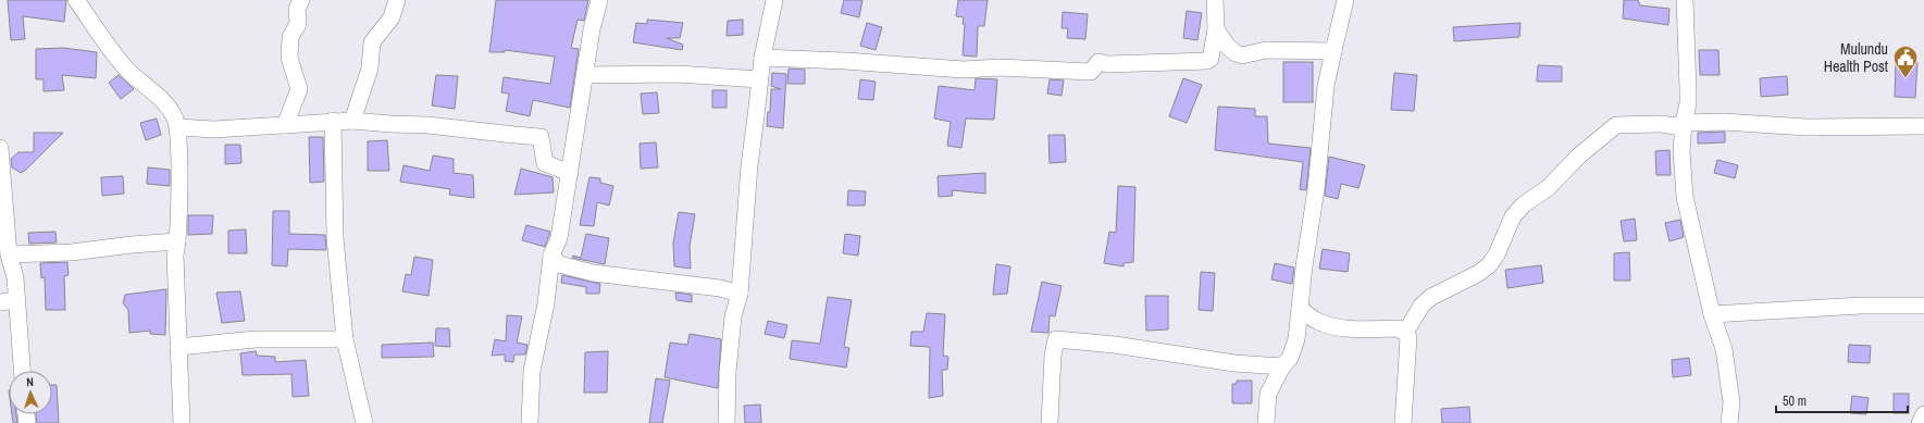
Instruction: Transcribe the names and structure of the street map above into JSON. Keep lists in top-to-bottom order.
{
  "places": {
    "public building": ["Mulundu Health Post"]
  },
  "scale_bar": "50 m",
  "north": "top"
}
